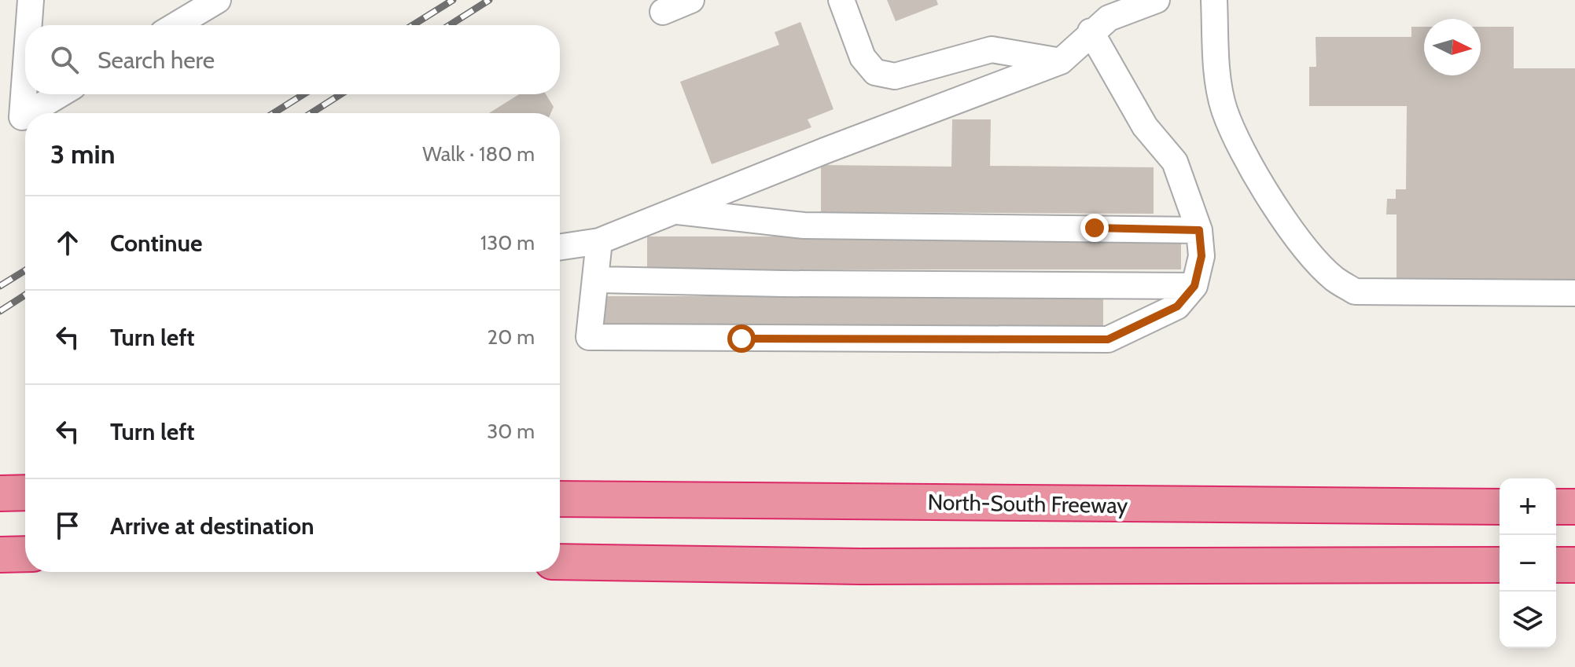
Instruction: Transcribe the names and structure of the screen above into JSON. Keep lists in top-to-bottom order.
{
  "streets": {
    "highway": ["North-South Freeway"]
  },
  "north": "right",
  "page": {
    "search": "Search here",
    "heading": ["3 min", "Walk · 180 m"],
    "list": [
      ["Continue", "130 m"],
      ["Turn left", "20 m"],
      ["Turn left", "30 m"],
      "Arrive at destination"
    ],
    "map_buttons": ["+", "−"]
  }
}
